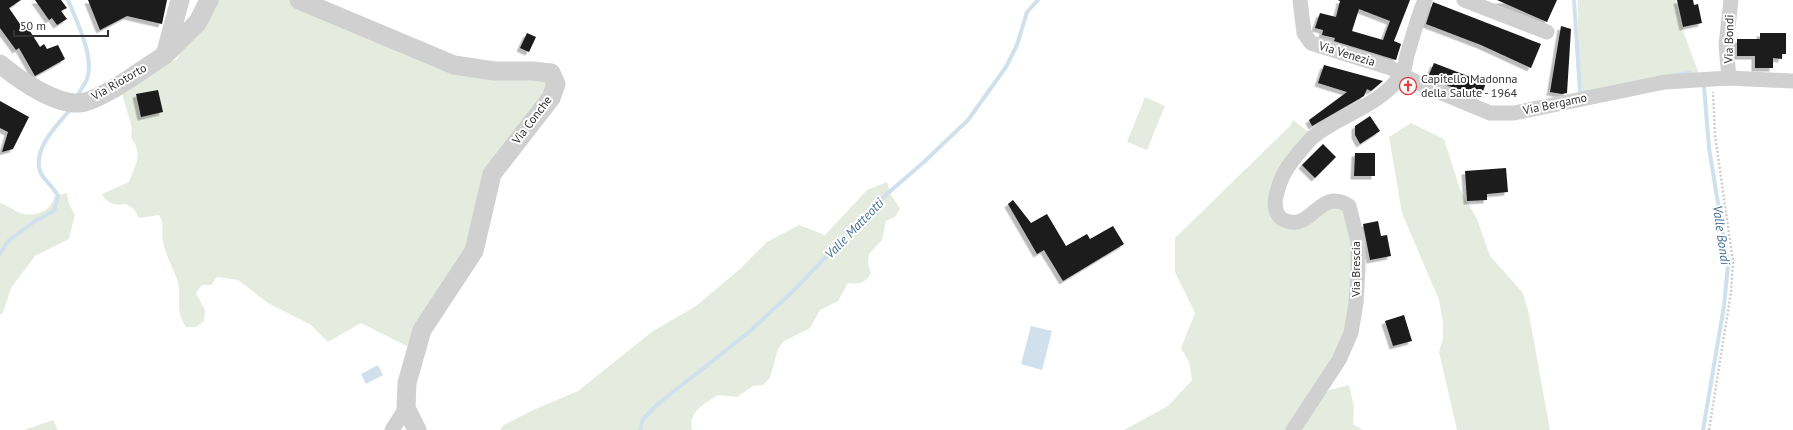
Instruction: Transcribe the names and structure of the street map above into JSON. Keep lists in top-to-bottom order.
{
  "streets": {
    "street": [
      "Via Bondi",
      "Via Venezia",
      "Via Riotorto",
      "Via Bergamo",
      "Via Conche",
      "Via Brescia"
    ]
  },
  "crossings": [
    ["Via Bondi", "Via Bergamo"],
    ["Via Venezia", "Via Bergamo"],
    ["Via Venezia", "Via Brescia"],
    ["Via Bergamo", "Via Brescia"]
  ],
  "water": ["Valle Matteotti", "Valle Bondi"],
  "places": {
    "church": ["Capitello Madonna della Salute - 1964"]
  },
  "scale_bar": "50 m"
}
